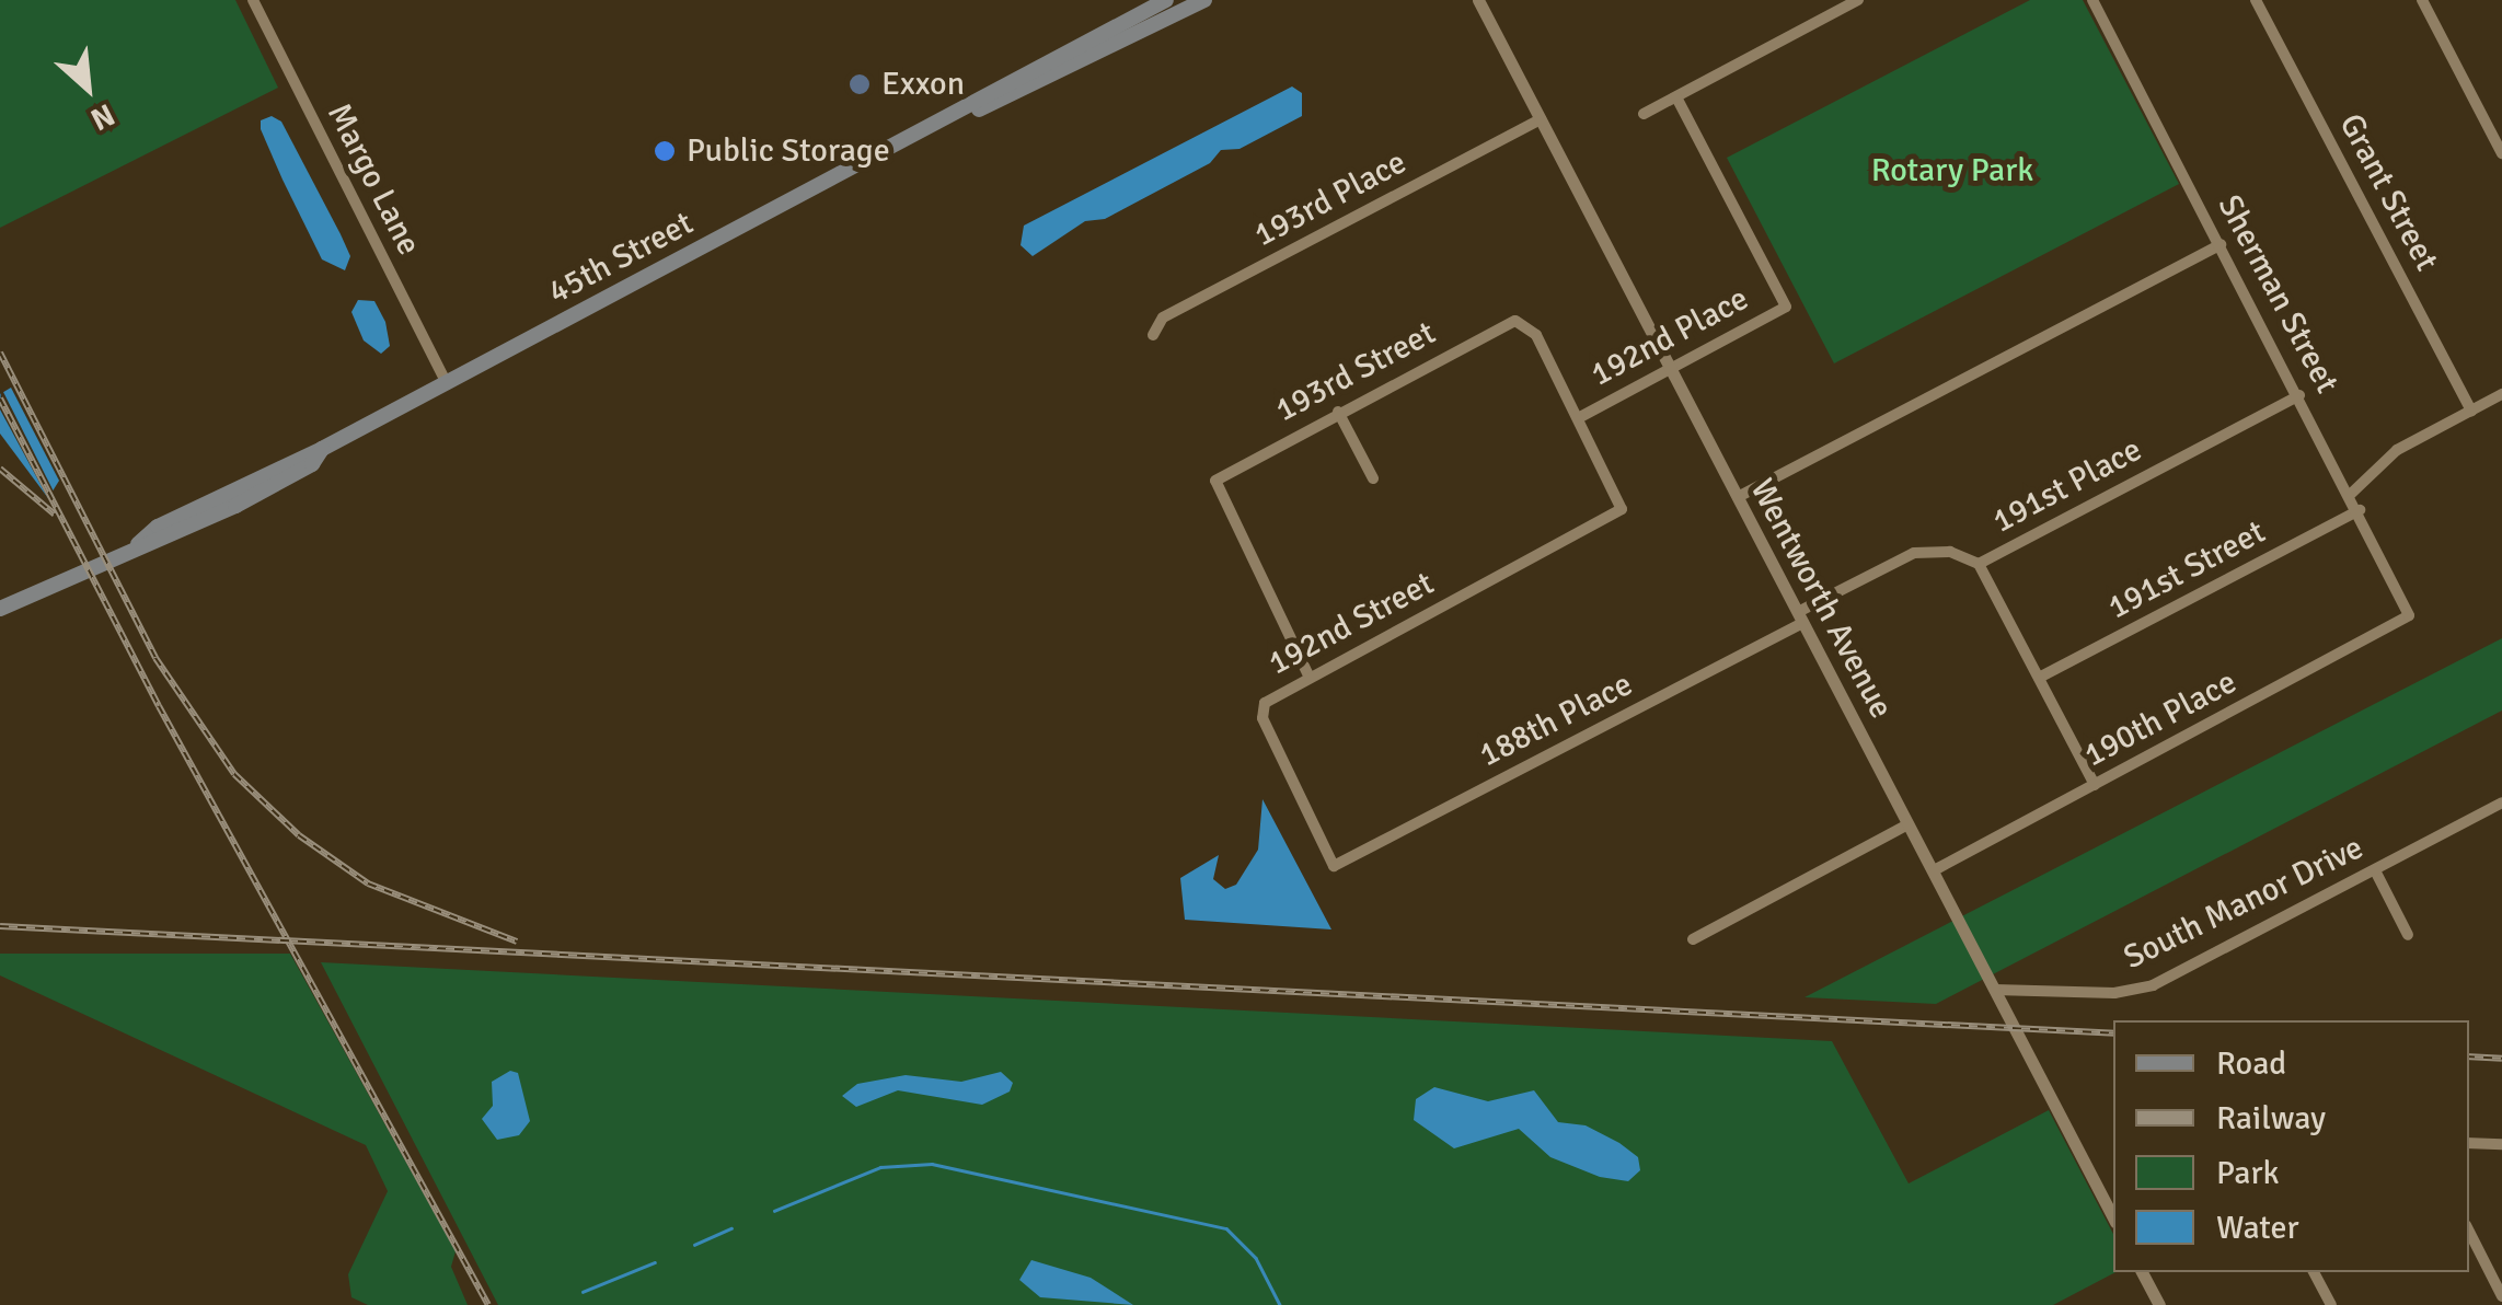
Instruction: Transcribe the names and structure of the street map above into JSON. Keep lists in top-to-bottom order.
{
  "streets": {
    "main road": ["45th Street"],
    "street": [
      "Margo Lane",
      "Grant Street",
      "193rd Place",
      "Sherman Street",
      "192nd Place",
      "193rd Street",
      "191st Place",
      "191st Street",
      "Wentworth Avenue",
      "192nd Street",
      "190th Place",
      "188th Place",
      "South Manor Drive"
    ]
  },
  "crossings": [
    ["Margo Lane", "45th Street"],
    ["193rd Place", "Wentworth Avenue"],
    ["Sherman Street", "191st Place"],
    ["Sherman Street", "191st Street"],
    ["Sherman Street", "190th Place"],
    ["192nd Place", "193rd Street"],
    ["192nd Place", "Wentworth Avenue"],
    ["192nd Place", "192nd Street"],
    ["193rd Street", "192nd Street"],
    ["191st Place", "Wentworth Avenue"],
    ["191st Place", "188th Place"],
    ["Wentworth Avenue", "190th Place"],
    ["Wentworth Avenue", "188th Place"],
    ["Wentworth Avenue", "South Manor Drive"],
    ["192nd Street", "188th Place"]
  ],
  "parks": ["Rotary Park"],
  "places": ["Exxon", "Public Storage"],
  "legend": [
    "Road",
    "Railway",
    "Park",
    "Water"
  ],
  "north": "bottom right"
}
